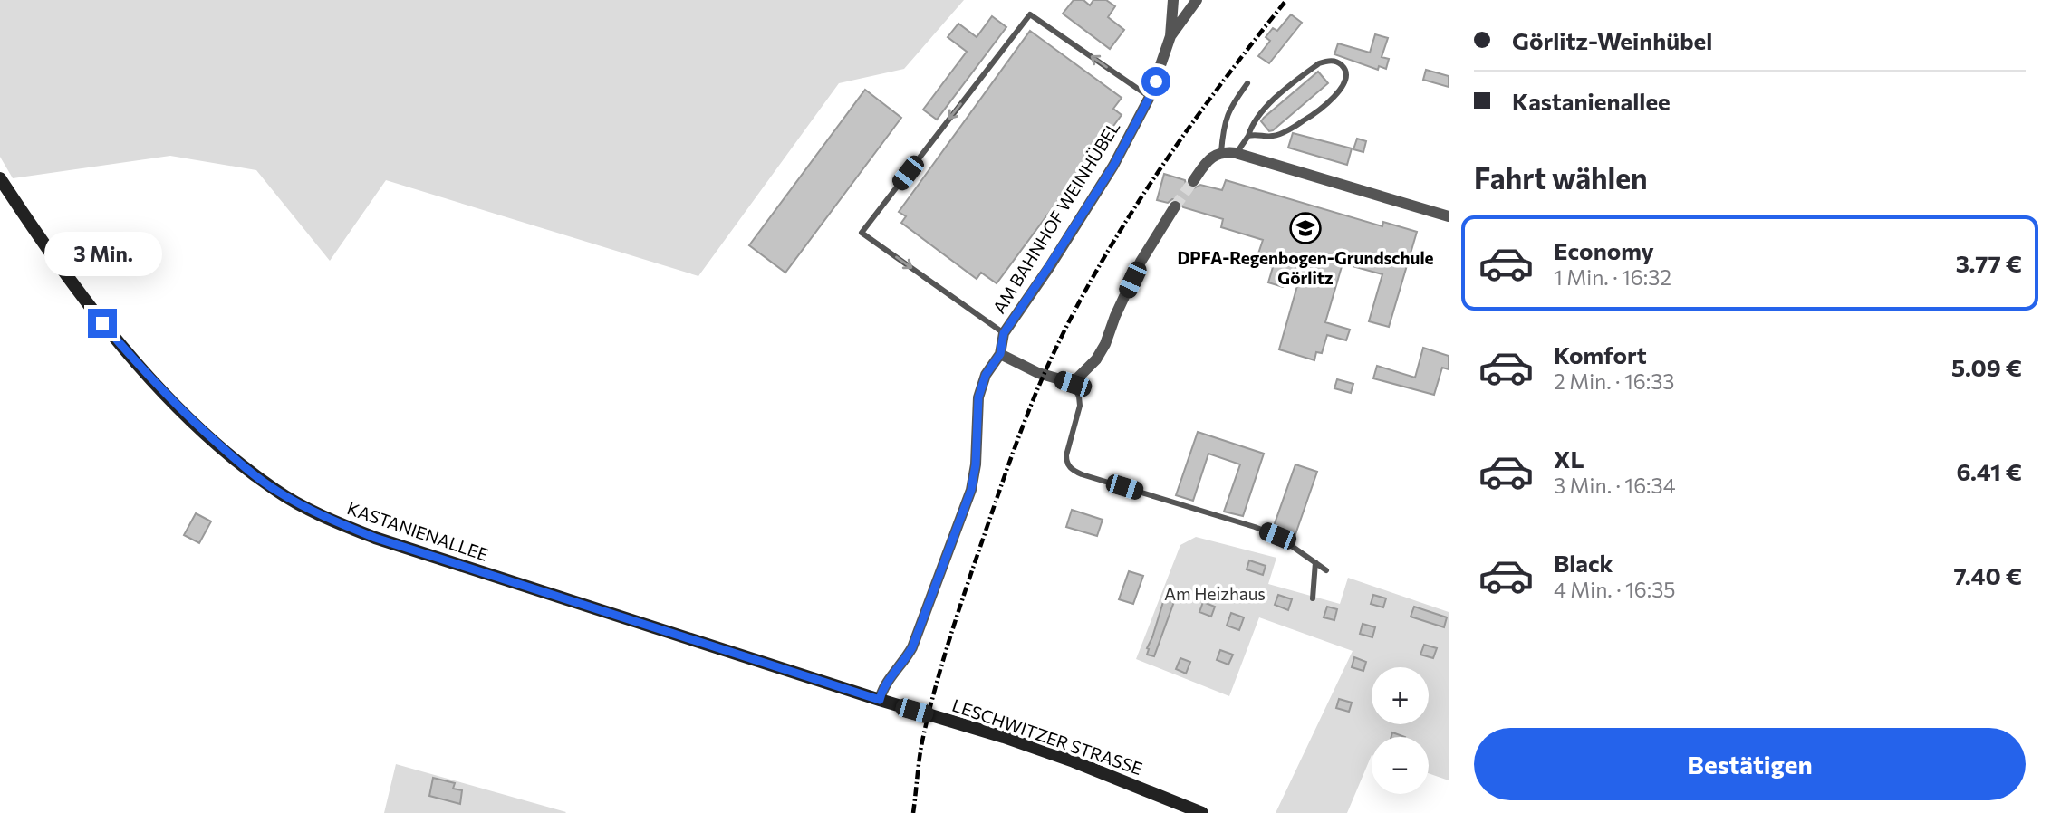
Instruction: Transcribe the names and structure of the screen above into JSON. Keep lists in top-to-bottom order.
{
  "streets": {
    "street": ["AM BAHNHOF WEINHÜBEL", "KASTANIENALLEE", "LESCHWITZER STRASSE"]
  },
  "crossings": [
    ["AM BAHNHOF WEINHÜBEL", "KASTANIENALLEE"],
    ["AM BAHNHOF WEINHÜBEL", "LESCHWITZER STRASSE"],
    ["KASTANIENALLEE", "LESCHWITZER STRASSE"]
  ],
  "parks": ["Am Heizhaus"],
  "places": {
    "school or university": ["DPFA-Regenbogen-Grundschule Görlitz"]
  },
  "page": {
    "banner": ["Görlitz-Weinhübel", "Kastanienallee"],
    "heading": "Fahrt wählen",
    "list": [
      {
        "name": "Economy",
        "note": "1 Min. · 16:32",
        "value": "3.77 €"
      },
      {
        "name": "Komfort",
        "note": "2 Min. · 16:33",
        "value": "5.09 €"
      },
      {
        "name": "XL",
        "note": "3 Min. · 16:34",
        "value": "6.41 €"
      },
      {
        "name": "Black",
        "note": "4 Min. · 16:35",
        "value": "7.40 €"
      }
    ],
    "bubble": "3 Min.",
    "map_buttons": ["+", "−"],
    "buttons": "Bestätigen"
  }
}
